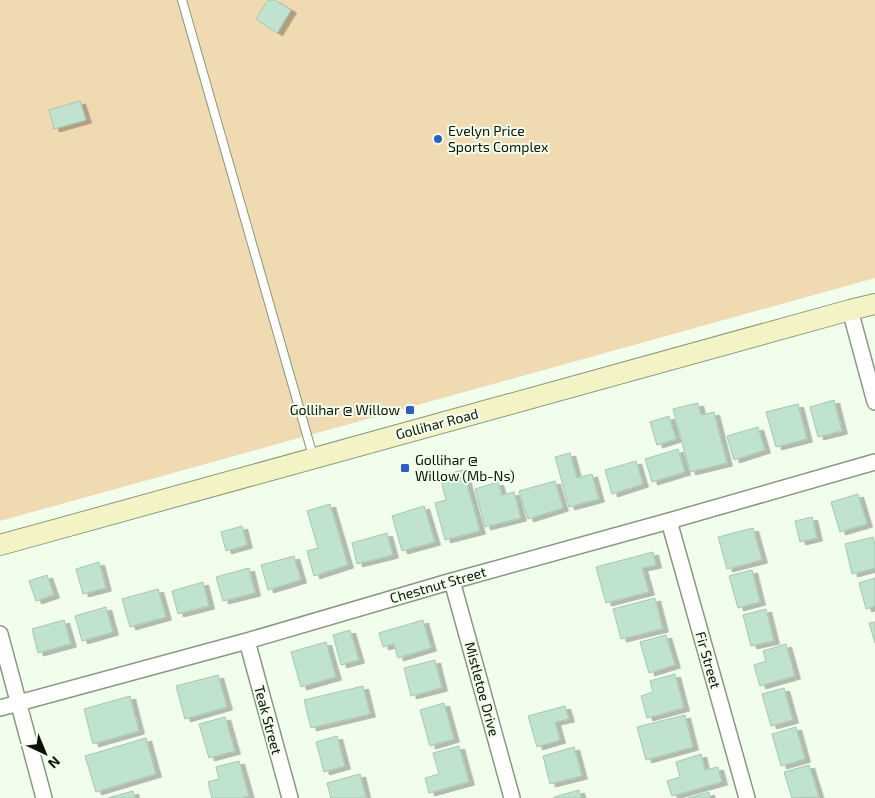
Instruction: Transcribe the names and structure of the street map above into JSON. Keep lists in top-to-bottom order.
{
  "streets": {
    "main road": ["Gollihar Road"],
    "street": [
      "Chestnut Street",
      "Fir Street",
      "Mistletoe Drive",
      "Teak Street"
    ]
  },
  "crossings": [
    ["Chestnut Street", "Fir Street"],
    ["Chestnut Street", "Mistletoe Drive"],
    ["Chestnut Street", "Teak Street"]
  ],
  "places": {
    "other": ["Evelyn Price Sports Complex"],
    "transit": ["Gollihar @ Willow", "Gollihar @ Willow (Mb-Ns)"]
  },
  "north": "bottom right"
}
